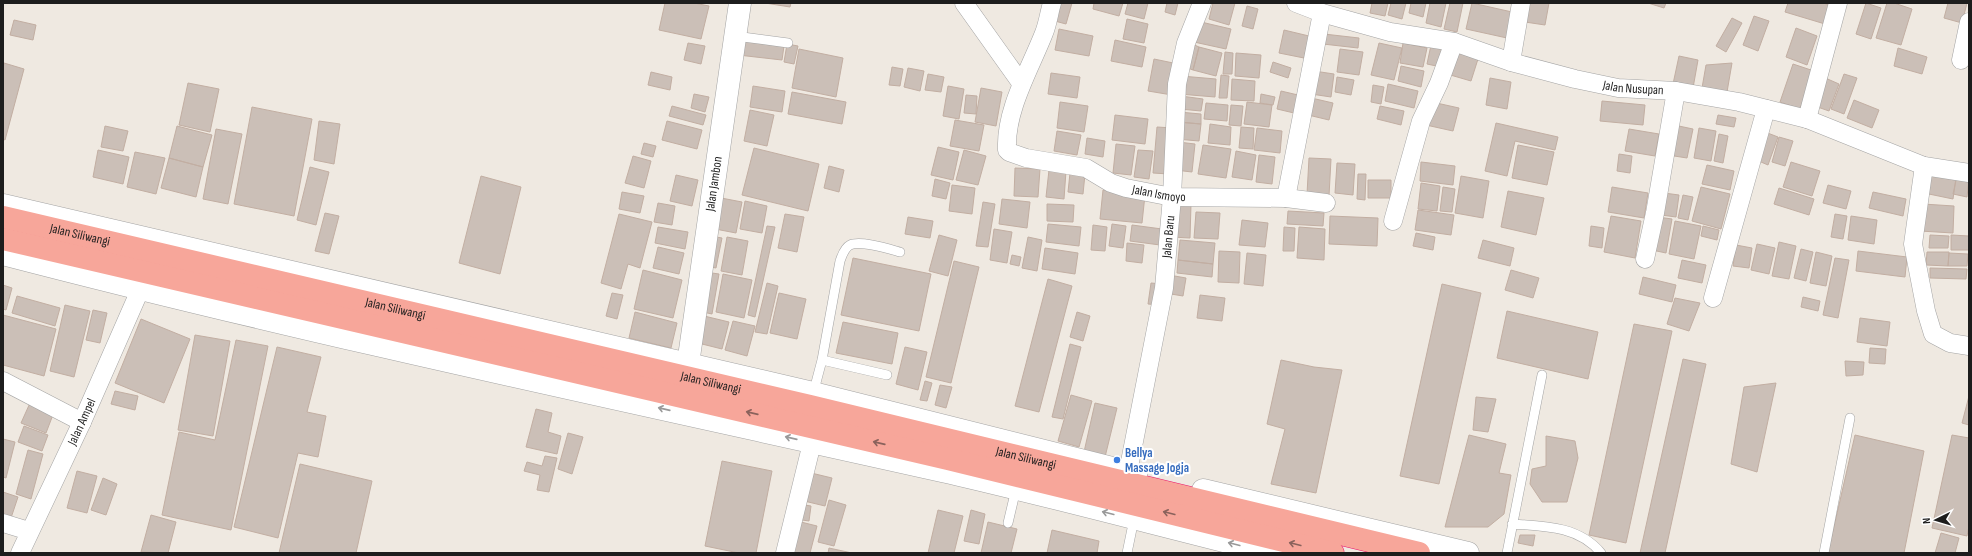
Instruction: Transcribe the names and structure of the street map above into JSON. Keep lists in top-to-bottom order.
{
  "streets": {
    "highway": ["Jalan Siliwangi"],
    "street": [
      "Jalan Nusupan",
      "Jalan Jambon",
      "Jalan Ismoyo",
      "Jalan Baru",
      "Jalan Ampel"
    ]
  },
  "crossings": [
    ["Jalan Ismoyo", "Jalan Baru"]
  ],
  "places": ["Bellya Massage Jogja"],
  "north": "left"
}
